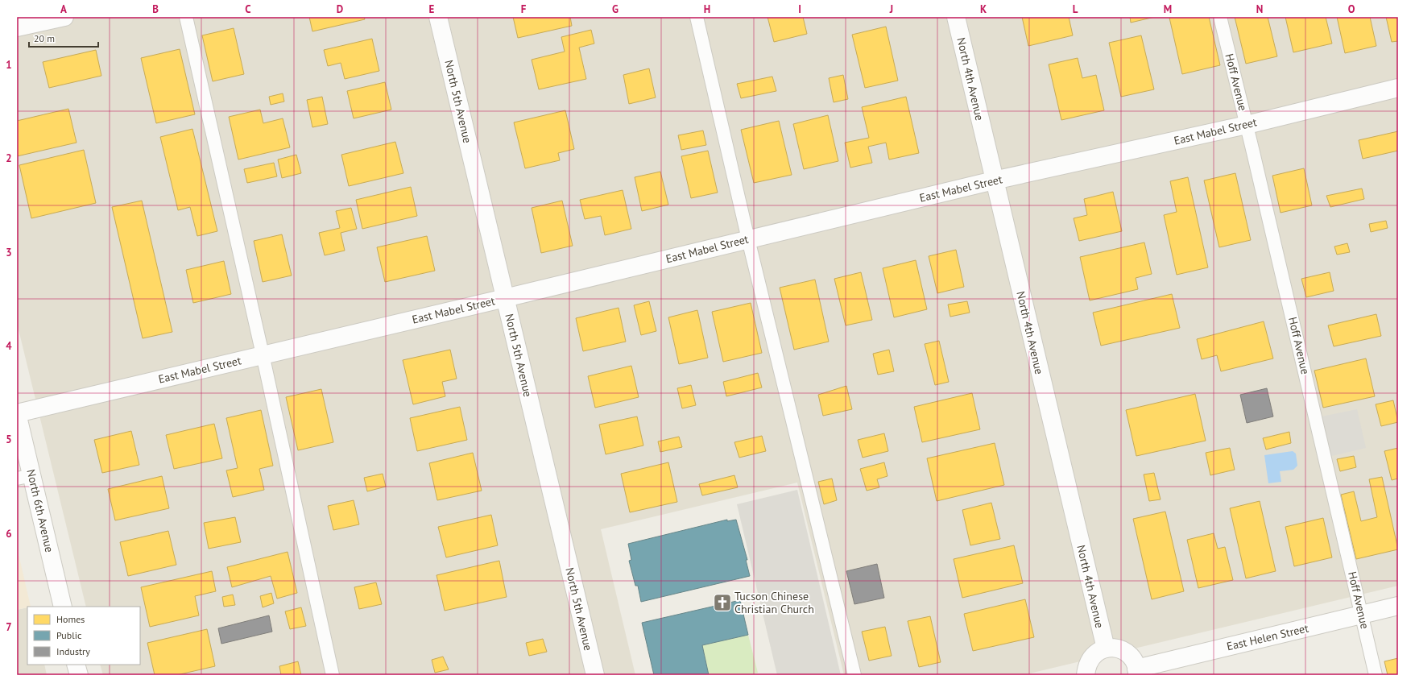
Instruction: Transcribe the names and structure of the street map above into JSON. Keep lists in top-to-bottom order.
{
  "streets": {
    "street": [
      "North 4th Avenue",
      "North 5th Avenue",
      "East Mabel Street",
      "North 6th Avenue",
      "East Helen Street"
    ],
    "lane": ["Hoff Avenue"]
  },
  "crossings": [
    ["North 4th Avenue", "East Mabel Street"],
    ["Hoff Avenue", "East Mabel Street"],
    ["Hoff Avenue", "East Helen Street"],
    ["North 5th Avenue", "East Mabel Street"],
    ["East Mabel Street", "North 6th Avenue"]
  ],
  "places": {
    "church": ["Tucson Chinese Christian Church"]
  },
  "legend": ["Homes", "Public", "Industry"],
  "scale_bar": "20 m",
  "grid": {
    "columns": [
      "A",
      "B",
      "C",
      "D",
      "E",
      "F",
      "G",
      "H",
      "I",
      "J",
      "K",
      "L",
      "M",
      "N",
      "O"
    ],
    "rows": [
      "1",
      "2",
      "3",
      "4",
      "5",
      "6",
      "7"
    ]
  }
}
